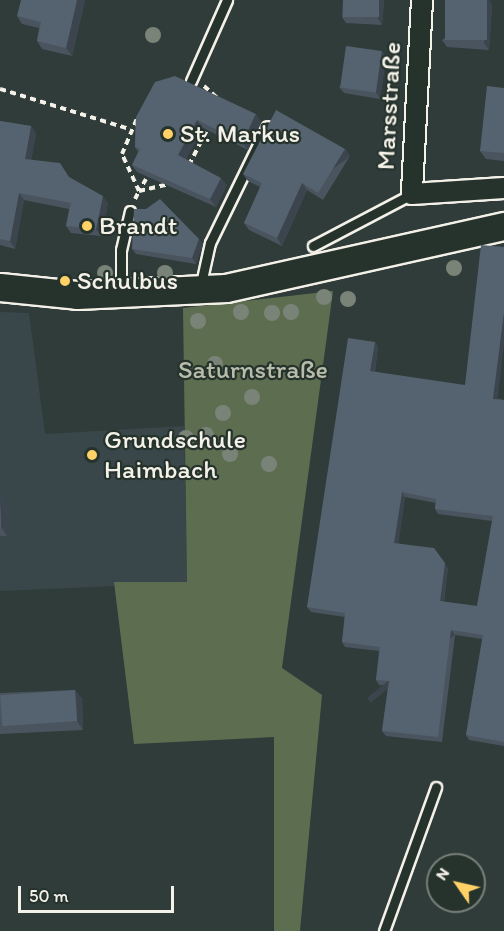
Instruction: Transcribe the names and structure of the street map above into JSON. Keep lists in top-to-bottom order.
{
  "streets": {
    "street": ["Marsstraße"]
  },
  "parks": ["Saturnstraße"],
  "places": [
    "St. Markus",
    "Brandt",
    "Schulbus",
    "Grundschule Haimbach"
  ],
  "scale_bar": "50 m",
  "north": "top left"
}
